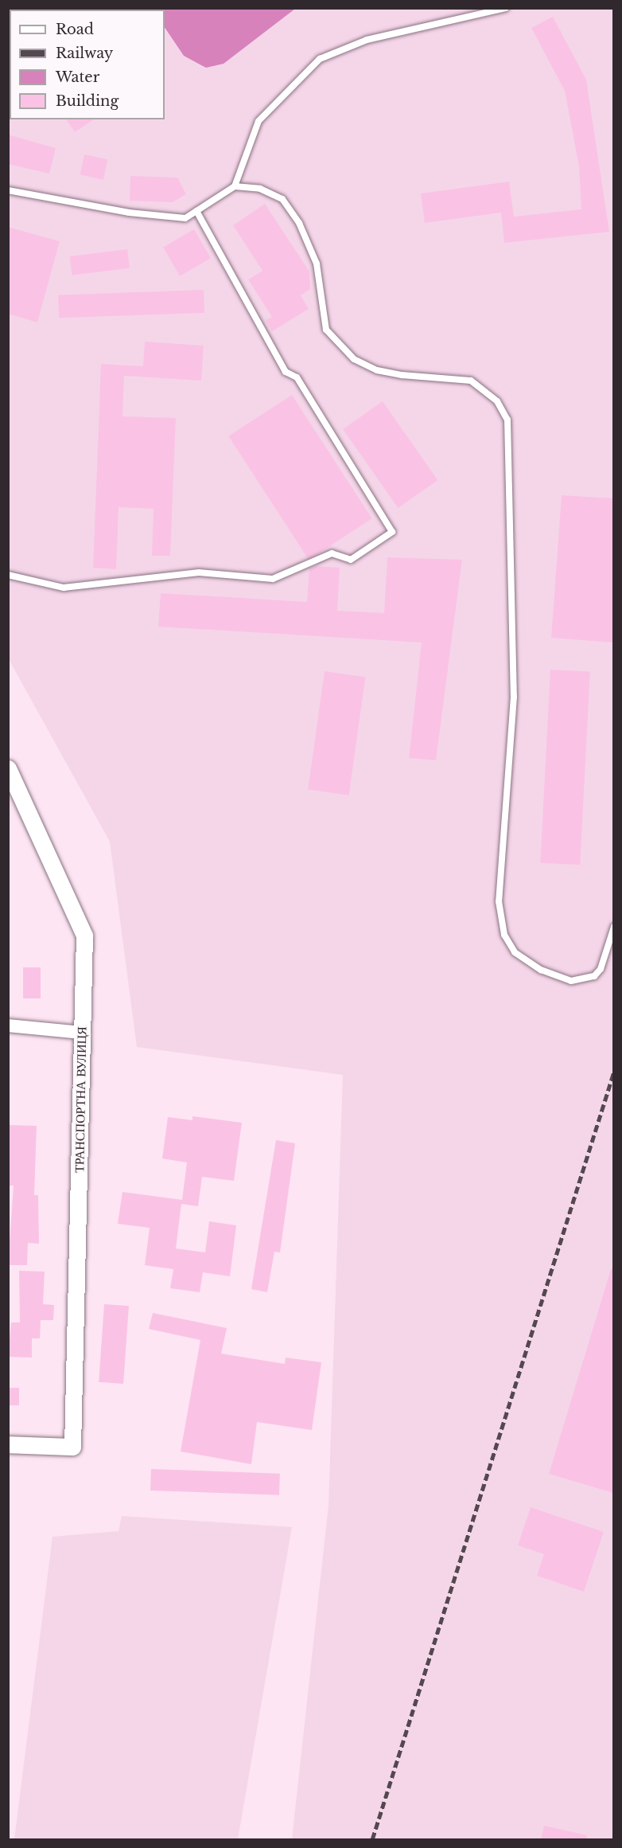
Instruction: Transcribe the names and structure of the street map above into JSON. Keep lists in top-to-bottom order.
{
  "streets": {
    "street": ["ТРАНСПОРТНА ВУЛИЦЯ"]
  },
  "legend": [
    "Road",
    "Railway",
    "Water",
    "Building"
  ]
}
